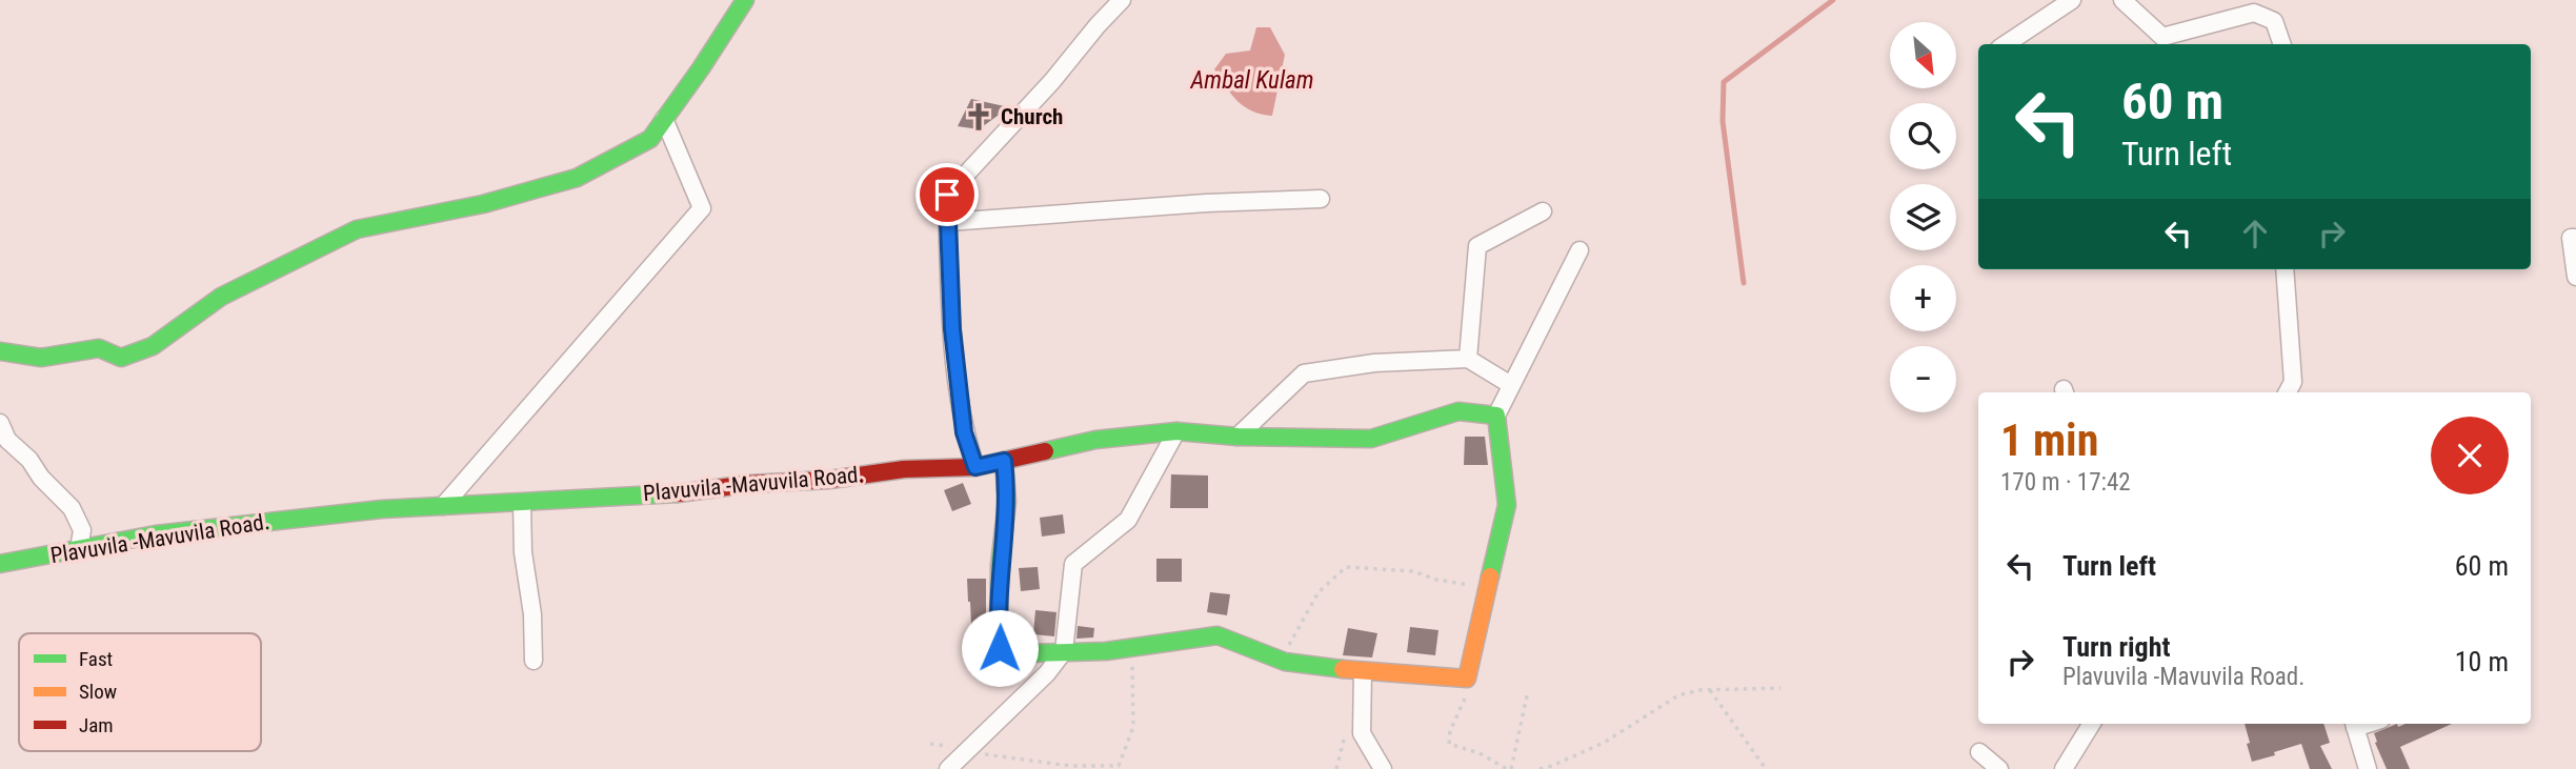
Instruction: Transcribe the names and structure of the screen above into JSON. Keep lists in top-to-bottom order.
{
  "streets": {
    "street": ["Plavuvila -Mavuvila Road."]
  },
  "water": ["Ambal Kulam"],
  "places": {
    "church": ["Church"]
  },
  "legend": ["Fast", "Slow", "Jam"],
  "north": "bottom right",
  "page": {
    "map_buttons": ["+", "−"],
    "turn": ["60 m", "Turn left"],
    "heading": ["1 min", "170 m · 17:42"],
    "list": [
      {
        "name": "Turn left",
        "value": "60 m"
      },
      {
        "name": "Turn right",
        "note": "Plavuvila -Mavuvila Road.",
        "value": "10 m"
      }
    ]
  }
}
